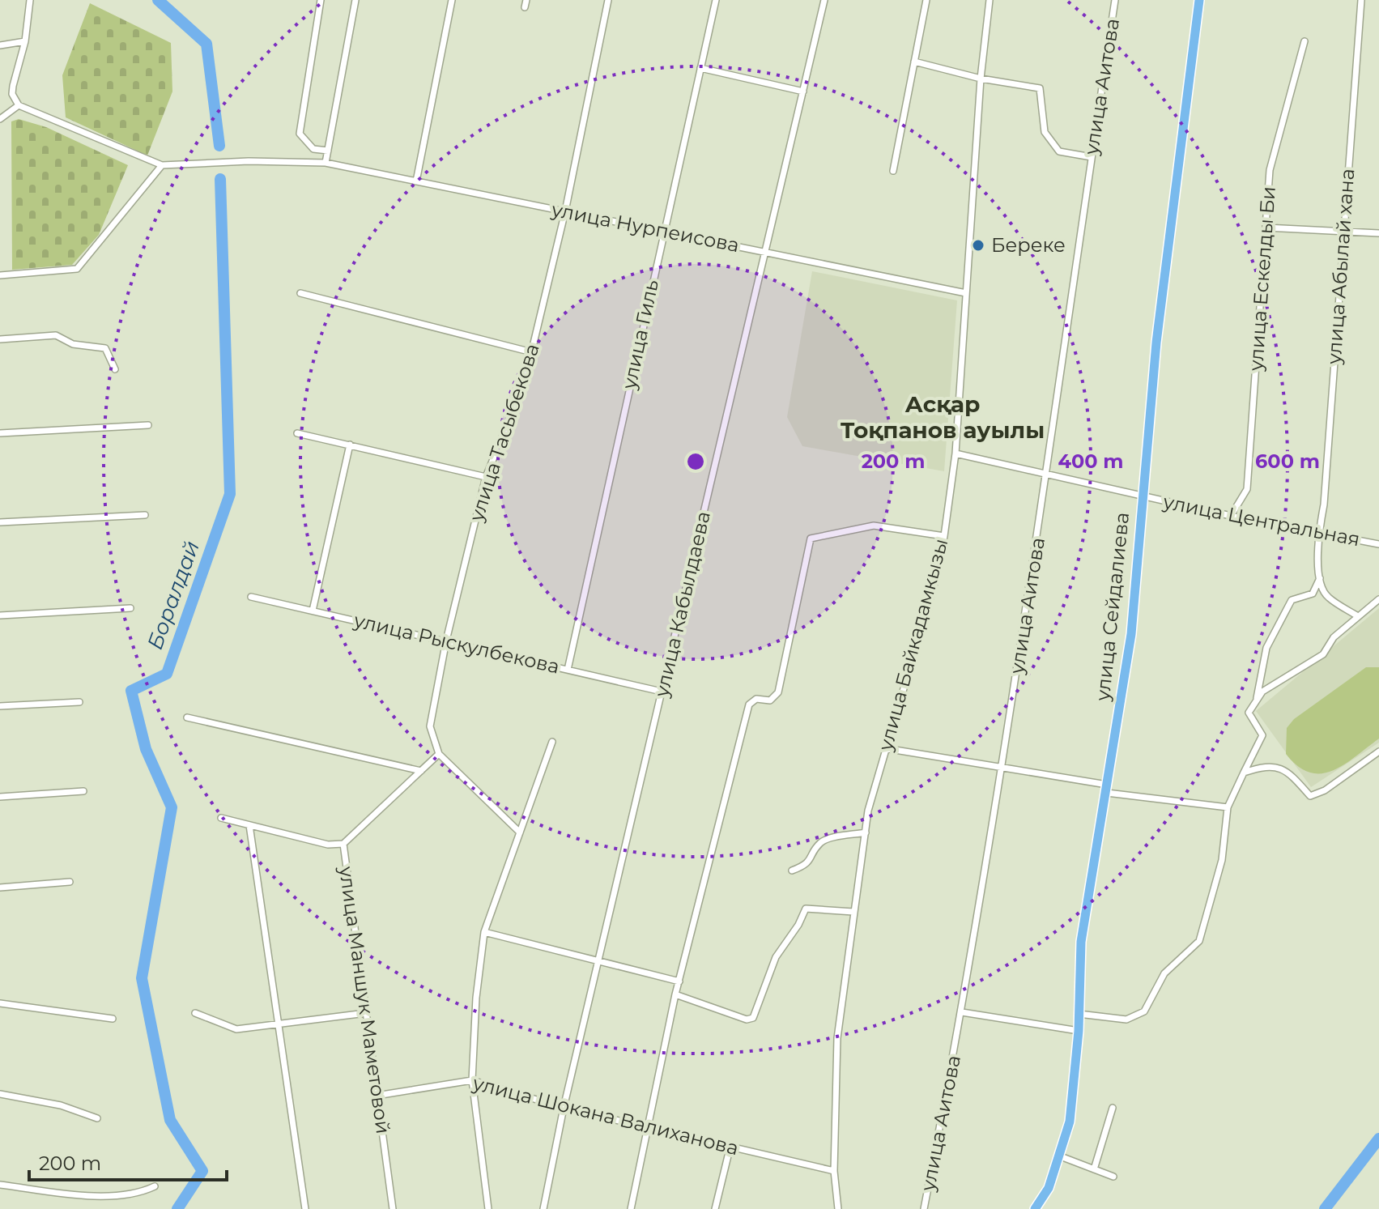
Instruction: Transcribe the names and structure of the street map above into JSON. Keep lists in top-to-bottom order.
{
  "streets": {
    "main road": ["улица Сейдалиева"],
    "street": [
      "улица Аитова",
      "улица Нурпеисова",
      "улица Абылай хана",
      "улица Ескелды Би",
      "улица Гиль",
      "улица Тасыбекова",
      "улица Центральная",
      "улица Кабылдаева",
      "улица Рыскулбекова",
      "улица Байкадамкызы",
      "улица Маншук Маметовой",
      "улица Шокана Валиханова"
    ]
  },
  "crossings": [
    ["улица Аитова", "улица Центральная"],
    ["улица Нурпеисова", "улица Гиль"],
    ["улица Нурпеисова", "улица Тасыбекова"],
    ["улица Нурпеисова", "улица Кабылдаева"],
    ["улица Нурпеисова", "улица Байкадамкызы"],
    ["улица Абылай хана", "улица Центральная"],
    ["улица Ескелды Би", "улица Центральная"],
    ["улица Гиль", "улица Рыскулбекова"],
    ["улица Тасыбекова", "улица Рыскулбекова"],
    ["улица Тасыбекова", "улица Маншук Маметовой"],
    ["улица Центральная", "улица Сейдалиева"],
    ["улица Центральная", "улица Байкадамкызы"],
    ["улица Кабылдаева", "улица Рыскулбекова"],
    ["улица Кабылдаева", "улица Шокана Валиханова"],
    ["улица Байкадамкызы", "улица Шокана Валиханова"],
    ["улица Маншук Маметовой", "улица Шокана Валиханова"]
  ],
  "districts": ["Асқар Тоқпанов ауылы"],
  "water": ["Боралдай"],
  "places": ["Береке"],
  "scale_bar": "200 m",
  "rings": ["200 m", "400 m", "600 m"]
}
